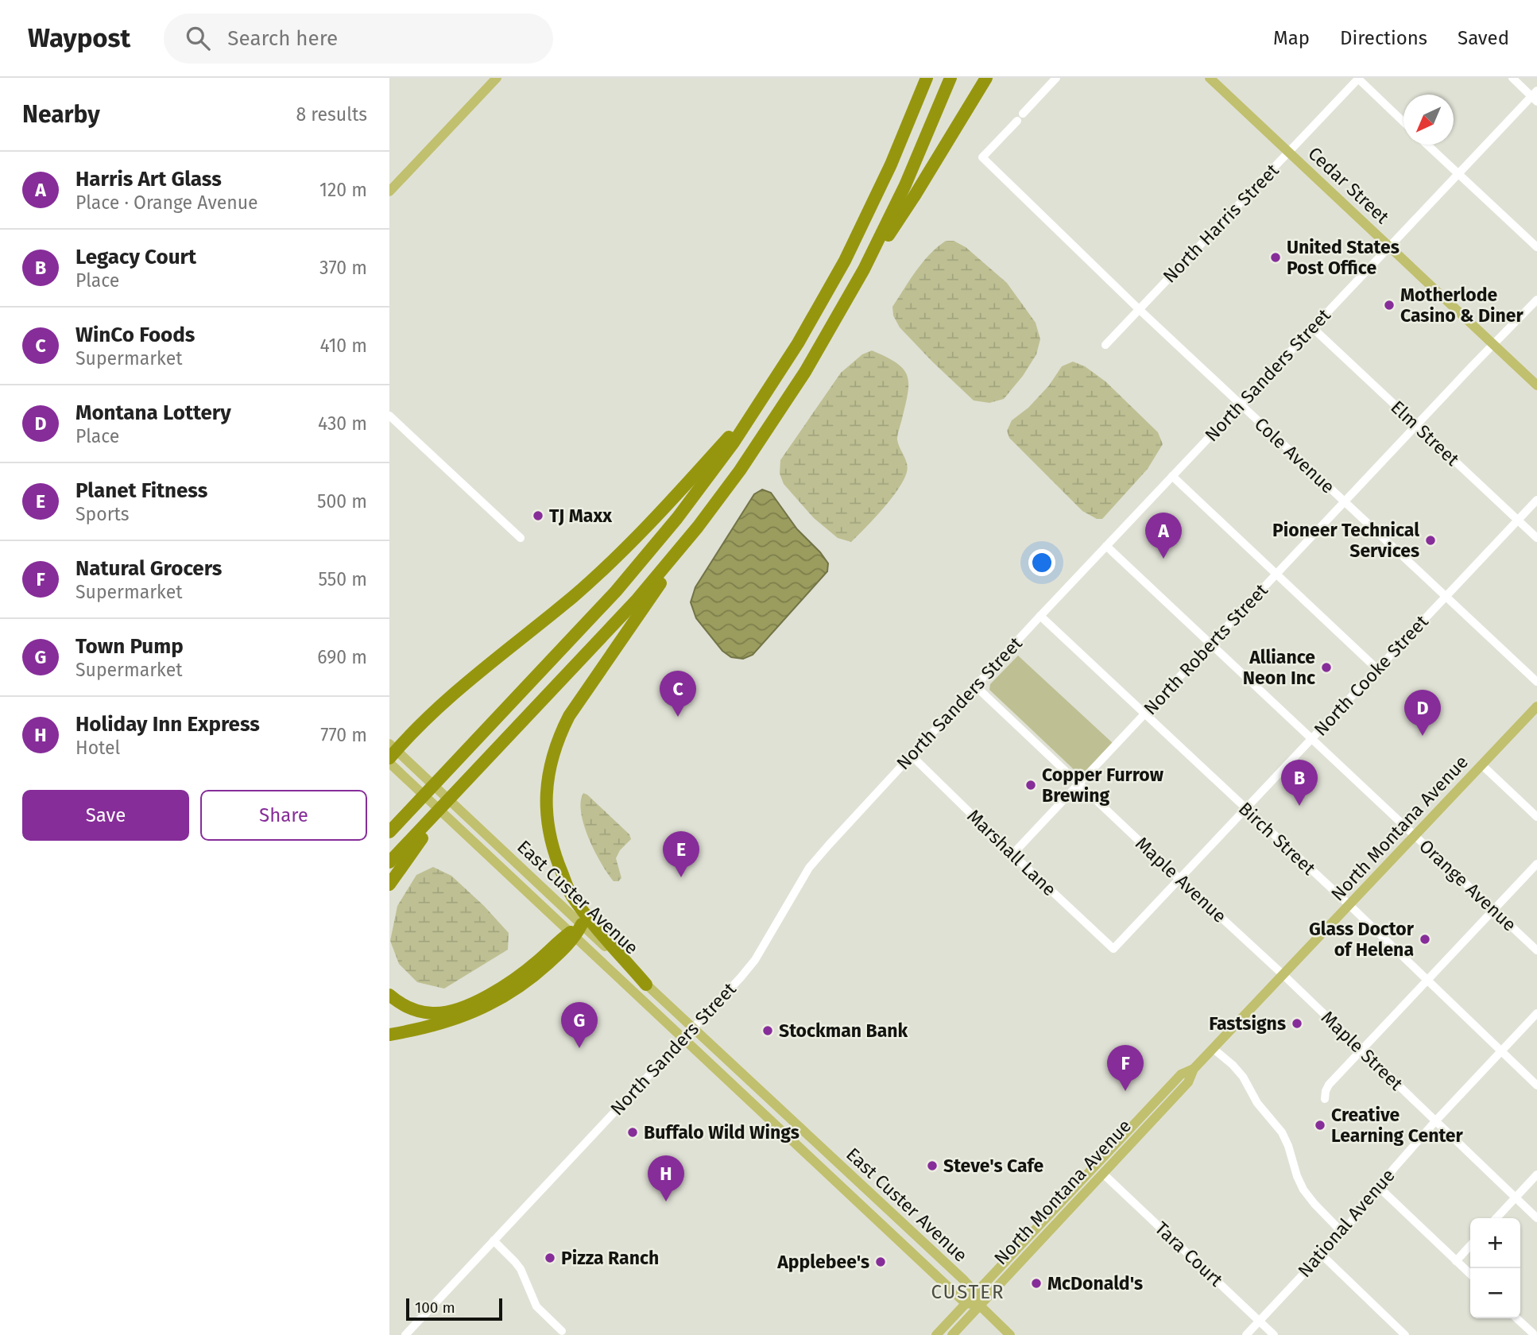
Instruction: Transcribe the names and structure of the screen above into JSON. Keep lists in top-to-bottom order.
{
  "streets": {
    "main road": ["Cedar Street", "North Montana Avenue", "East Custer Avenue"],
    "street": [
      "North Harris Street",
      "North Sanders Street",
      "Elm Street",
      "Cole Avenue",
      "North Roberts Street",
      "North Cooke Street",
      "Birch Street",
      "Marshall Lane",
      "Maple Avenue",
      "Orange Avenue",
      "Maple Street",
      "National Avenue",
      "Tara Court"
    ]
  },
  "crossings": [
    ["Cedar Street", "North Harris Street"],
    ["Cedar Street", "North Sanders Street"],
    ["Cedar Street", "North Roberts Street"],
    ["North Harris Street", "Cole Avenue"],
    ["North Sanders Street", "Elm Street"],
    ["North Sanders Street", "Cole Avenue"],
    ["North Sanders Street", "Birch Street"],
    ["North Sanders Street", "Marshall Lane"],
    ["North Sanders Street", "Orange Avenue"],
    ["North Sanders Street", "East Custer Avenue"],
    ["Elm Street", "North Roberts Street"],
    ["Elm Street", "North Cooke Street"],
    ["Cole Avenue", "North Roberts Street"],
    ["Cole Avenue", "North Cooke Street"],
    ["North Roberts Street", "Birch Street"],
    ["North Roberts Street", "Marshall Lane"],
    ["North Roberts Street", "Maple Avenue"],
    ["North Roberts Street", "Orange Avenue"],
    ["North Cooke Street", "Birch Street"],
    ["North Cooke Street", "Marshall Lane"],
    ["North Cooke Street", "Maple Avenue"],
    ["North Cooke Street", "Orange Avenue"],
    ["North Montana Avenue", "Birch Street"],
    ["North Montana Avenue", "Maple Avenue"],
    ["North Montana Avenue", "Orange Avenue"],
    ["North Montana Avenue", "East Custer Avenue"],
    ["North Montana Avenue", "Maple Street"],
    ["North Montana Avenue", "Tara Court"],
    ["Birch Street", "National Avenue"],
    ["Maple Avenue", "Maple Street"],
    ["Maple Street", "National Avenue"],
    ["National Avenue", "Tara Court"]
  ],
  "districts": ["CUSTER"],
  "places": [
    "United States Post Office",
    "Motherlode Casino & Diner",
    "TJ Maxx",
    "Pioneer Technical Services",
    "Alliance Neon Inc",
    "Copper Furrow Brewing",
    "Glass Doctor of Helena",
    "Fastsigns",
    "Stockman Bank",
    "Creative Learning Center",
    "Buffalo Wild Wings",
    "Steve's Cafe",
    "Pizza Ranch",
    "Applebee's",
    "McDonald's"
  ],
  "scale_bar": "100 m",
  "north": "bottom left",
  "page": {
    "header": "Waypost",
    "search": "Search here",
    "nav": ["Map", "Directions", "Saved"],
    "heading": ["Nearby", "8 results"],
    "list": [
      {
        "mark": "A",
        "name": "Harris Art Glass",
        "note": "Place · Orange Avenue",
        "value": "120 m"
      },
      {
        "mark": "B",
        "name": "Legacy Court",
        "note": "Place",
        "value": "370 m"
      },
      {
        "mark": "C",
        "name": "WinCo Foods",
        "note": "Supermarket",
        "value": "410 m"
      },
      {
        "mark": "D",
        "name": "Montana Lottery",
        "note": "Place",
        "value": "430 m"
      },
      {
        "mark": "E",
        "name": "Planet Fitness",
        "note": "Sports",
        "value": "500 m"
      },
      {
        "mark": "F",
        "name": "Natural Grocers",
        "note": "Supermarket",
        "value": "550 m"
      },
      {
        "mark": "G",
        "name": "Town Pump",
        "note": "Supermarket",
        "value": "690 m"
      },
      {
        "mark": "H",
        "name": "Holiday Inn Express",
        "note": "Hotel",
        "value": "770 m"
      }
    ],
    "pins": [
      "A",
      "C",
      "D",
      "B",
      "E",
      "G",
      "F",
      "H"
    ],
    "buttons": ["Save", "Share"],
    "map_buttons": ["+", "−"],
    "scale": "100 m"
  }
}
